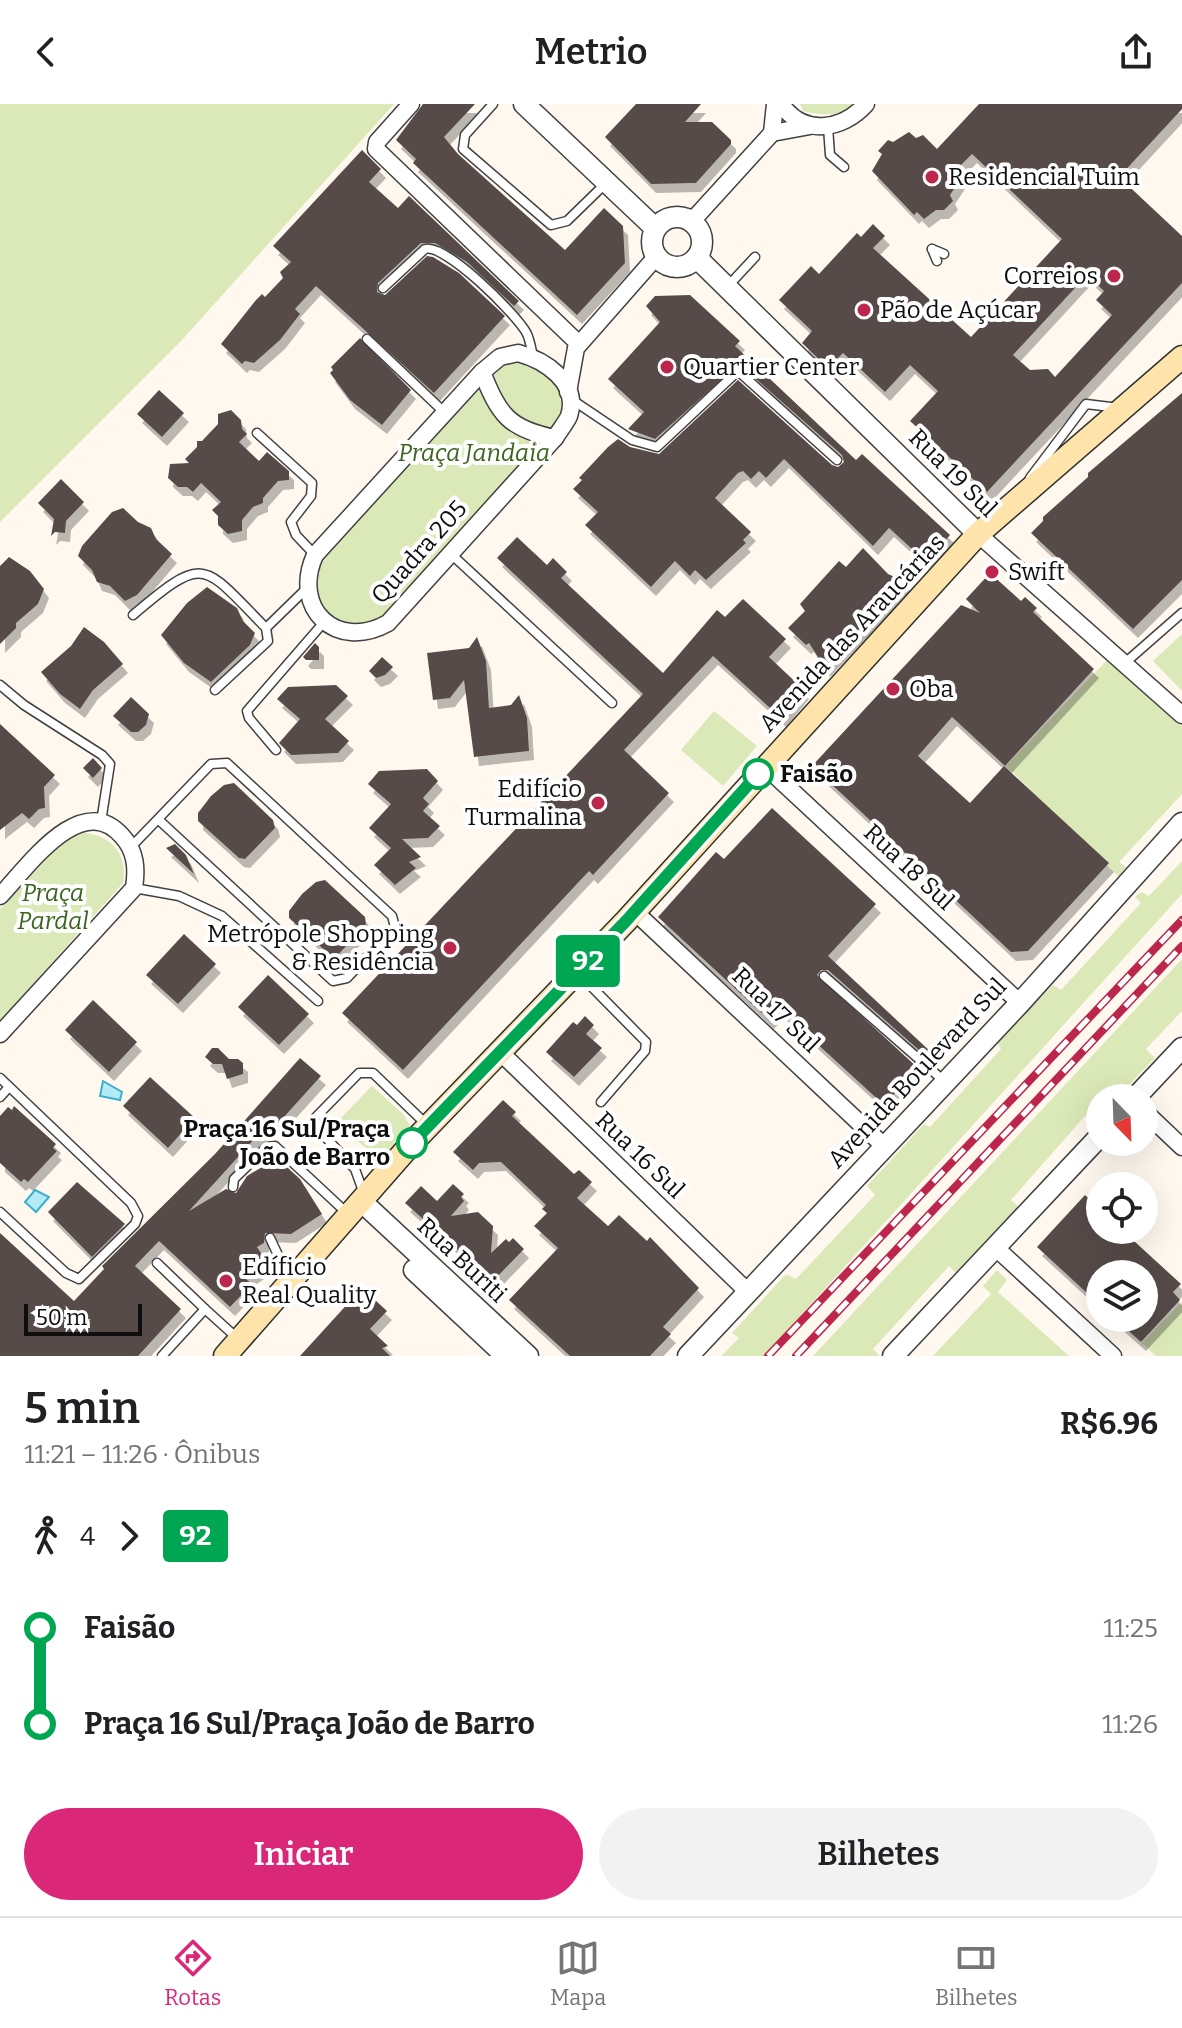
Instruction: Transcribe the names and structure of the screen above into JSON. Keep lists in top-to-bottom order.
{
  "streets": {
    "main road": ["Avenida das Araucárias"],
    "street": [
      "Rua 19 Sul",
      "Quadra 205",
      "Rua 18 Sul",
      "Rua 17 Sul",
      "Avenida Boulevard Sul",
      "Rua 16 Sul",
      "Rua Buriti"
    ]
  },
  "crossings": [
    ["Rua 19 Sul", "Avenida das Araucárias"],
    ["Avenida das Araucárias", "Rua 18 Sul"],
    ["Avenida das Araucárias", "Rua 17 Sul"],
    ["Avenida das Araucárias", "Rua 16 Sul"],
    ["Avenida das Araucárias", "Rua Buriti"],
    ["Rua 18 Sul", "Avenida Boulevard Sul"],
    ["Rua 17 Sul", "Avenida Boulevard Sul"],
    ["Avenida Boulevard Sul", "Rua 16 Sul"]
  ],
  "parks": ["Praça Jandaia", "Praça Pardal"],
  "places": [
    "Residencial Tuim",
    "Correios",
    "Pão de Açúcar",
    "Quartier Center",
    "Swift",
    "Oba",
    "Faisão",
    "Edifício Turmalina",
    "Metrópole Shopping & Residência",
    "Praça 16 Sul/Praça João de Barro",
    "Edíficio Real Quality"
  ],
  "lines": ["bus line 92"],
  "scale_bar": "50 m",
  "north": "bottom right",
  "page": {
    "header": "Metrio",
    "on_map": "92",
    "scale": "50 m",
    "heading": ["5 min", "11:21 – 11:26 · Ônibus", "R$6.96"],
    "legs": ["4", "92"],
    "list": [
      {
        "name": "Faisão",
        "value": "11:25"
      },
      {
        "name": "Praça 16 Sul/Praça João de Barro",
        "value": "11:26"
      }
    ],
    "buttons": ["Iniciar", "Bilhetes"],
    "tabs": ["Rotas", "Mapa", "Bilhetes"]
  }
}
